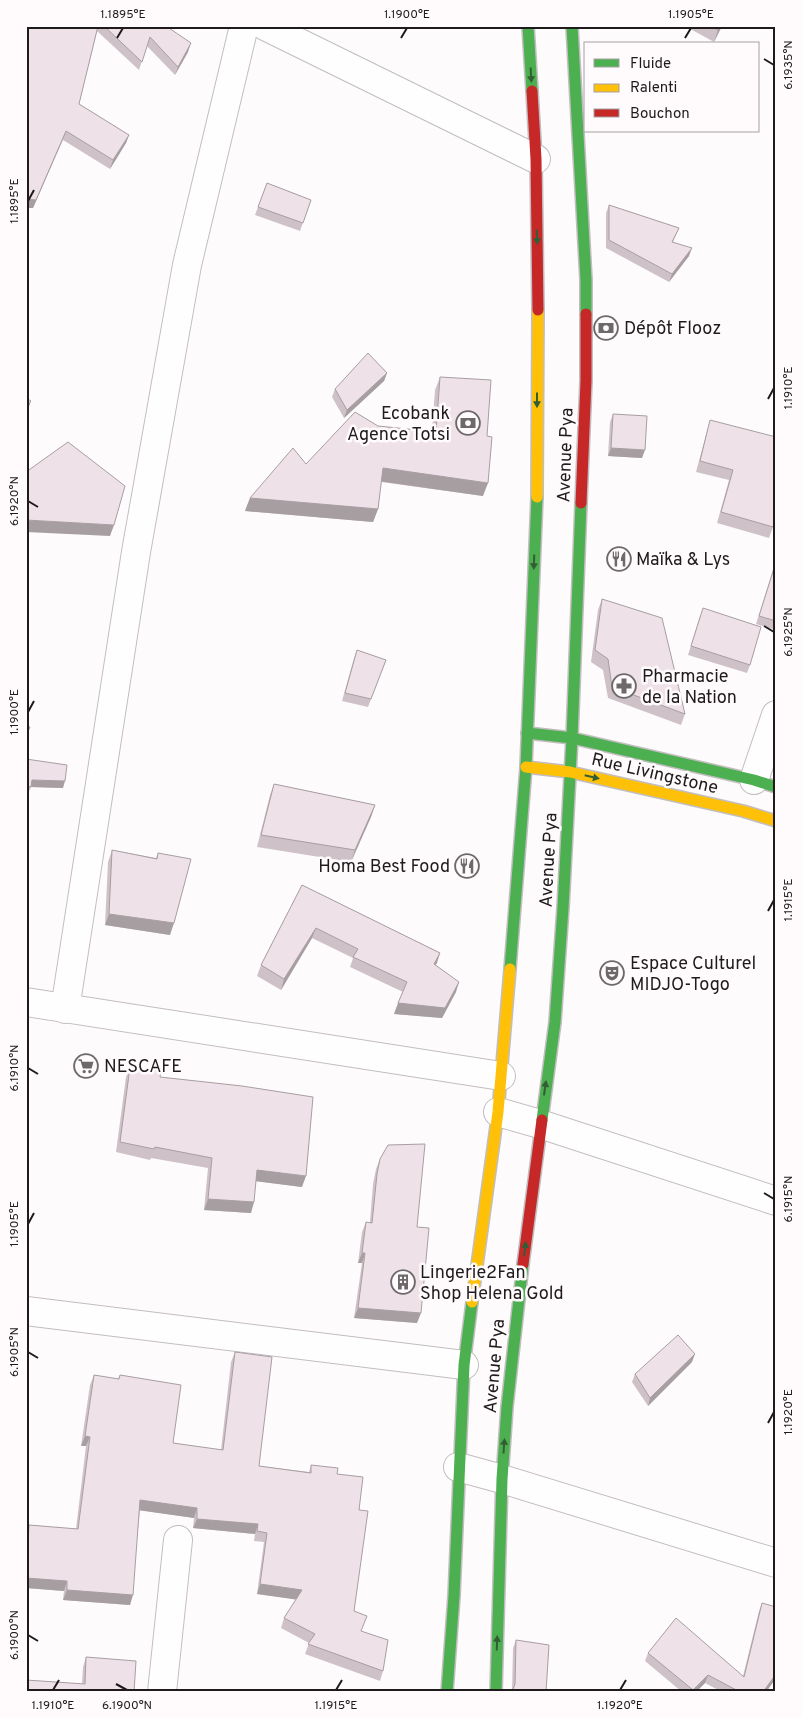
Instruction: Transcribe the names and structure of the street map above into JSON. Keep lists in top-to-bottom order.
{
  "streets": {
    "main road": ["Avenue Pya", "Rue Livingstone"]
  },
  "crossings": [
    ["Avenue Pya", "Rue Livingstone"]
  ],
  "places": {
    "bank": ["Dépôt Flooz", "Ecobank Agence Totsi"],
    "restaurant": ["Maïka & Lys", "Homa Best Food"],
    "pharmacy": ["Pharmacie de la Nation"],
    "theatre": ["Espace Culturel MIDJO-Togo"],
    "supermarket": ["NESCAFE"],
    "building": ["Lingerie2Fan Shop Helena Gold"]
  },
  "legend": ["Fluide", "Ralenti", "Bouchon"],
  "coordinates": [
    "1.1895°E",
    "1.1900°E",
    "1.1905°E",
    "6.1935°N",
    "1.1910°E",
    "6.1920°N",
    "6.1925°N",
    "1.1915°E",
    "6.1910°N",
    "6.1915°N",
    "6.1905°N",
    "1.1920°E",
    "6.1900°N"
  ]
}
